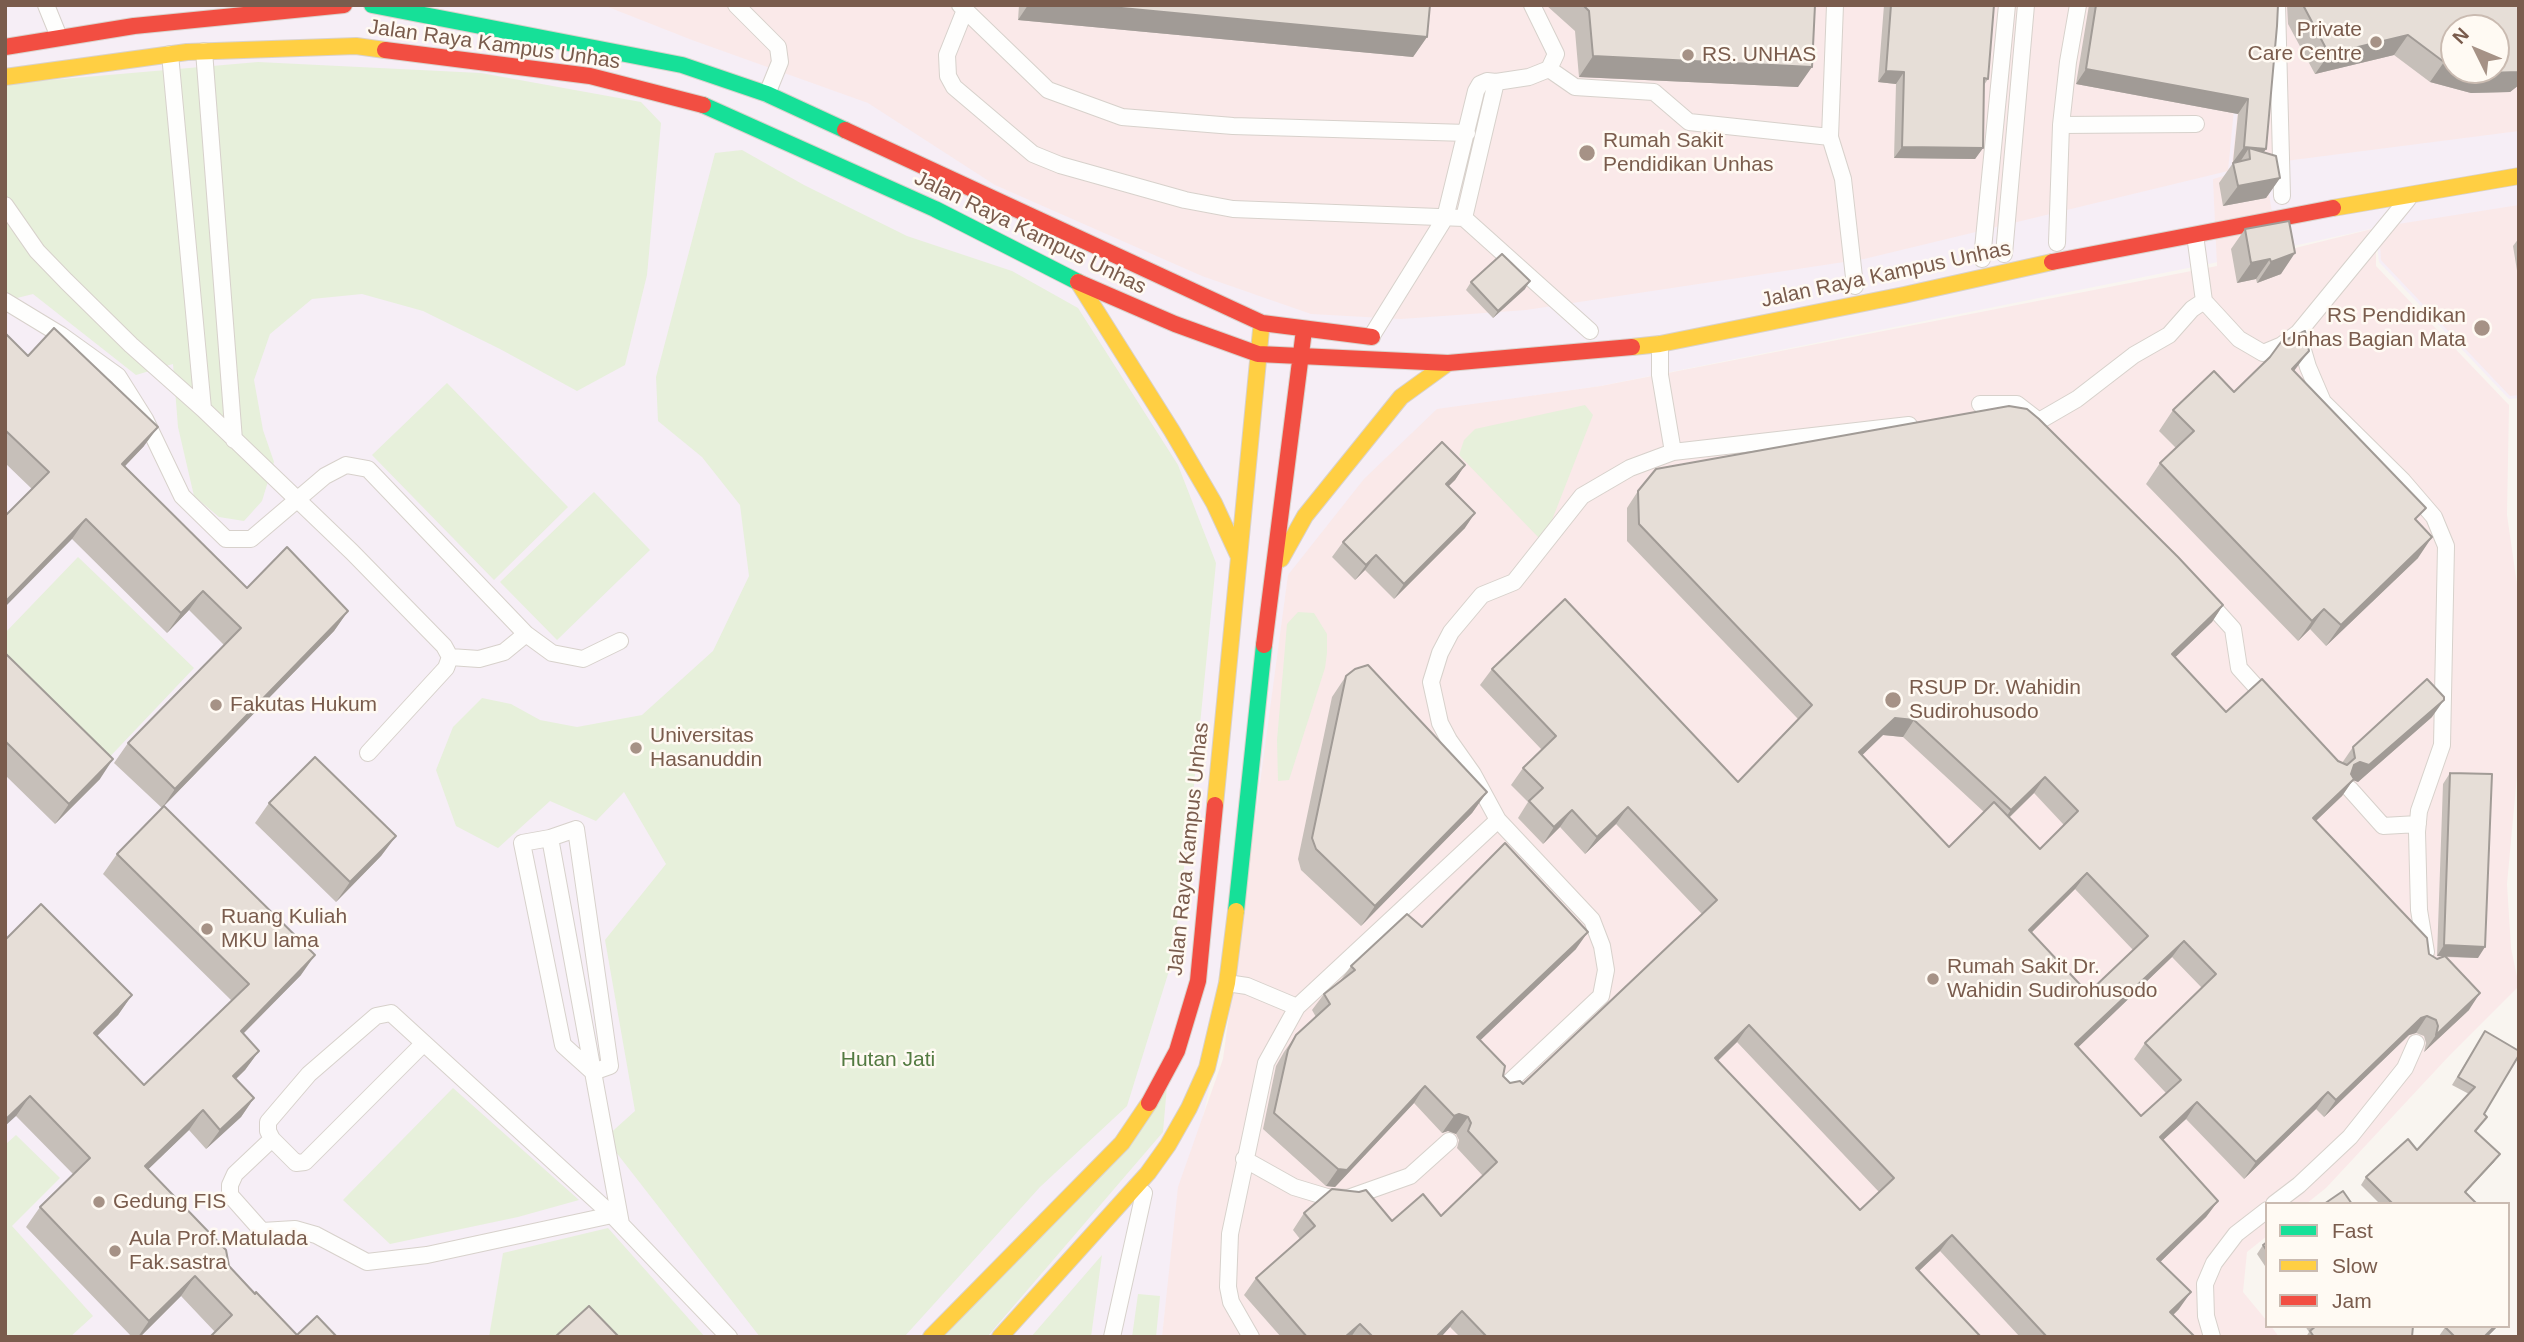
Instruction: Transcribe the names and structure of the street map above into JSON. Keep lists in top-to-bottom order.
{
  "streets": {
    "street": ["Jalan Raya Kampus Unhas"]
  },
  "parks": ["Hutan Jati"],
  "places": [
    "Private Care Centre",
    "RS. UNHAS",
    "Rumah Sakit Pendidikan Unhas",
    "RS Pendidikan Unhas Bagian Mata",
    "RSUP Dr. Wahidin Sudirohusodo",
    "Fakutas Hukum",
    "Universitas Hasanuddin",
    "Ruang Kuliah MKU lama",
    "Rumah Sakit Dr. Wahidin Sudirohusodo",
    "Gedung FIS",
    "Aula Prof.Matulada Fak.sastra"
  ],
  "legend": ["Fast", "Slow", "Jam"],
  "north": "top left"
}
